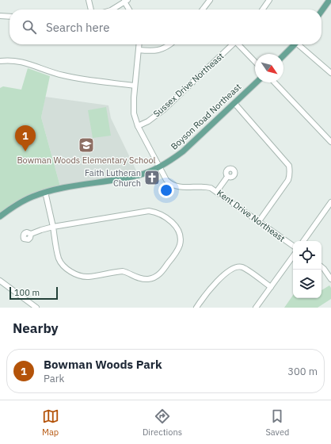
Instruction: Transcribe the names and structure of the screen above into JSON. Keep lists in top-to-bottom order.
{
  "streets": {
    "main road": ["Boyson Road Northeast"],
    "street": ["Sussex Drive Northeast", "Kent Drive Northeast"]
  },
  "crossings": [
    ["Sussex Drive Northeast", "Kent Drive Northeast"],
    ["Boyson Road Northeast", "Kent Drive Northeast"]
  ],
  "places": {
    "school or university": ["Bowman Woods Elementary School"],
    "church": ["Faith Lutheran Church"]
  },
  "scale_bar": "100 m",
  "north": "bottom right",
  "page": {
    "search": "Search here",
    "pins": "1",
    "scale": "100 m",
    "heading": "Nearby",
    "list": [
      {
        "mark": "1",
        "name": "Bowman Woods Park",
        "note": "Park",
        "value": "300 m"
      }
    ],
    "nav": ["Map", "Directions", "Saved"]
  }
}
